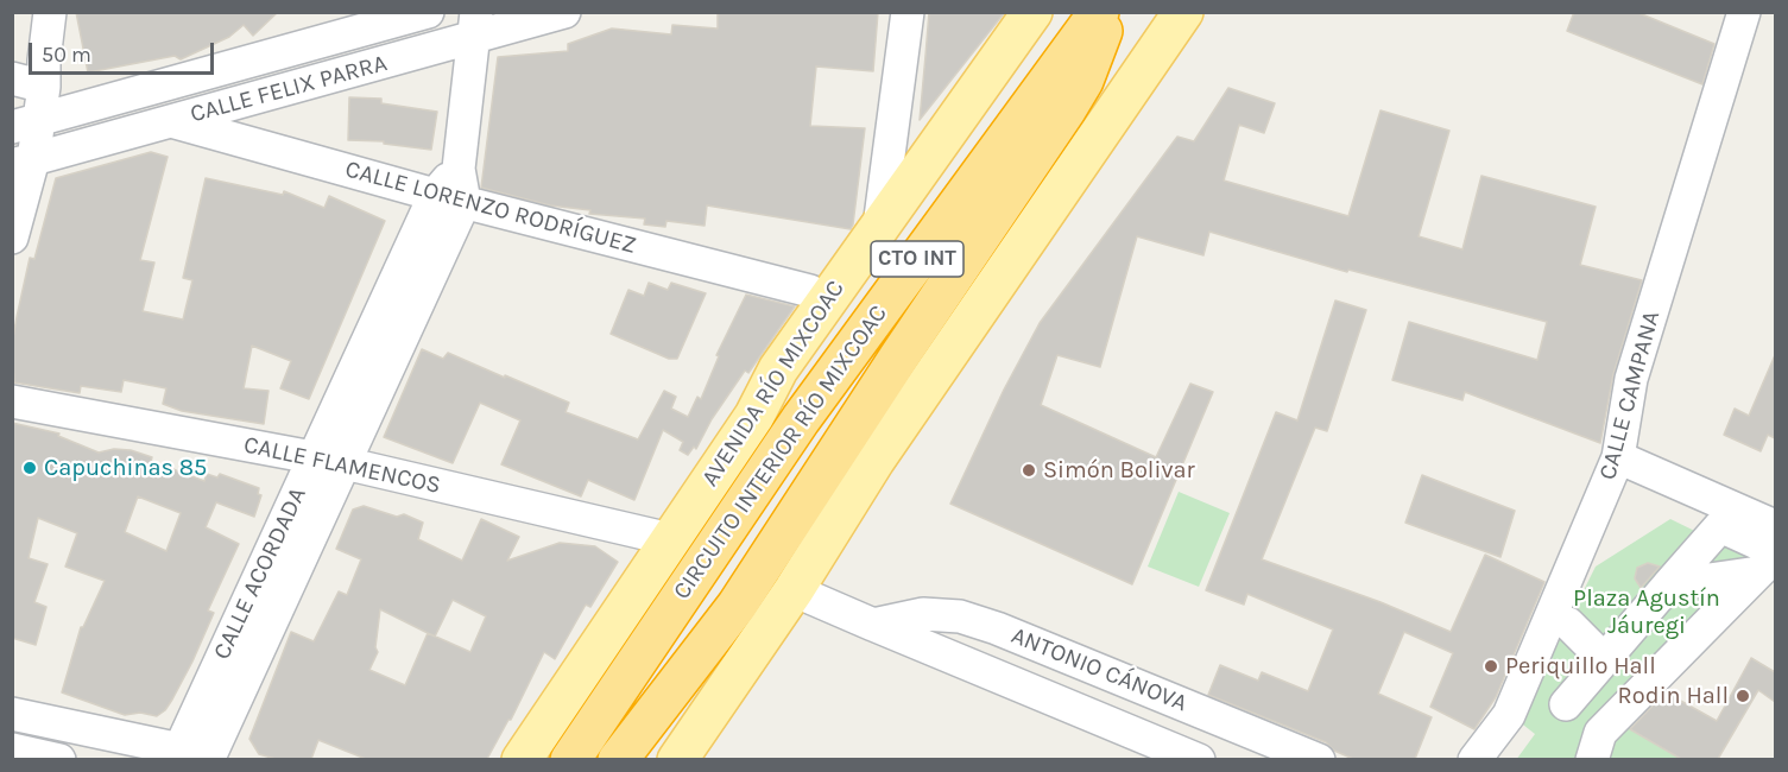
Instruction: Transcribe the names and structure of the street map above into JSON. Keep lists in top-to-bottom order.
{
  "streets": {
    "highway": ["CTO INT", "CIRCUITO INTERIOR RÍO MIXCOAC"],
    "main road": ["AVENIDA RÍO MIXCOAC"],
    "street": [
      "CALLE FELIX PARRA",
      "CALLE LORENZO RODRÍGUEZ",
      "CALLE CAMPANA",
      "CALLE FLAMENCOS",
      "CALLE ACORDADA",
      "ANTONIO CÁNOVA"
    ]
  },
  "crossings": [
    ["CALLE FELIX PARRA", "CALLE LORENZO RODRÍGUEZ"],
    ["CALLE LORENZO RODRÍGUEZ", "CALLE ACORDADA"],
    ["CTO INT", "ANTONIO CÁNOVA"],
    ["AVENIDA RÍO MIXCOAC", "CALLE FLAMENCOS"],
    ["CALLE FLAMENCOS", "CALLE ACORDADA"]
  ],
  "parks": ["Plaza Agustín Jáuregi"],
  "places": [
    "Capuchinas 85",
    "Simón Bolivar",
    "Periquillo Hall",
    "Rodin Hall"
  ],
  "scale_bar": "50 m"
}
